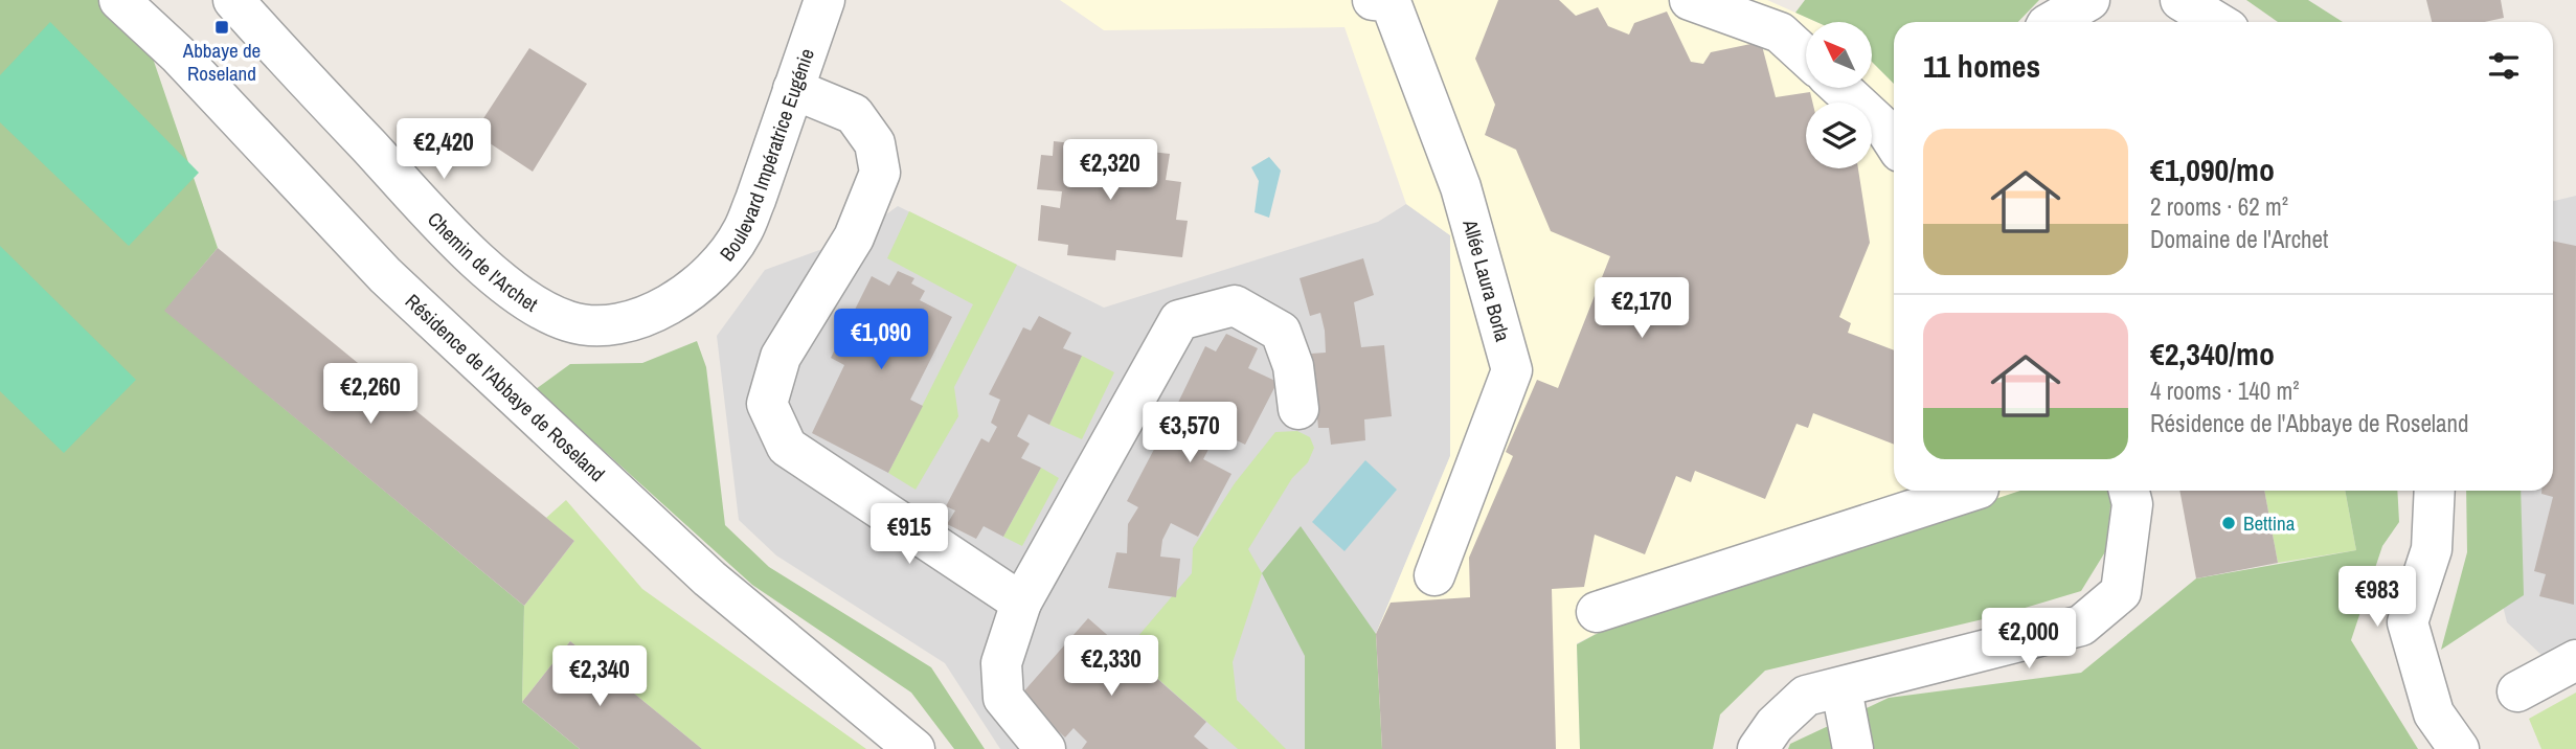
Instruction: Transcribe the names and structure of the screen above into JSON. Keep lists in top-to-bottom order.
{
  "streets": {
    "street": [
      "Boulevard Impératrice Eugénie",
      "Chemin de l'Archet",
      "Allée Laura Borla",
      "Résidence de l'Abbaye de Roseland"
    ]
  },
  "crossings": [
    ["Boulevard Impératrice Eugénie", "Chemin de l'Archet"]
  ],
  "places": {
    "transit": ["Abbaye de Roseland"],
    "other": ["Bettina"]
  },
  "north": "top left",
  "page": {
    "heading": "11 homes",
    "list": [
      {
        "name": "€1,090/mo",
        "note": "2 rooms · 62 m² · Domaine de l'Archet"
      },
      {
        "name": "€2,340/mo",
        "note": "4 rooms · 140 m² · Résidence de l'Abbaye de Roseland"
      }
    ],
    "price": [
      "€2,420",
      "€2,320",
      "€2,170",
      "€1,090",
      "€2,260",
      "€3,570",
      "€915",
      "€983",
      "€2,000",
      "€2,330",
      "€2,340"
    ]
  }
}
